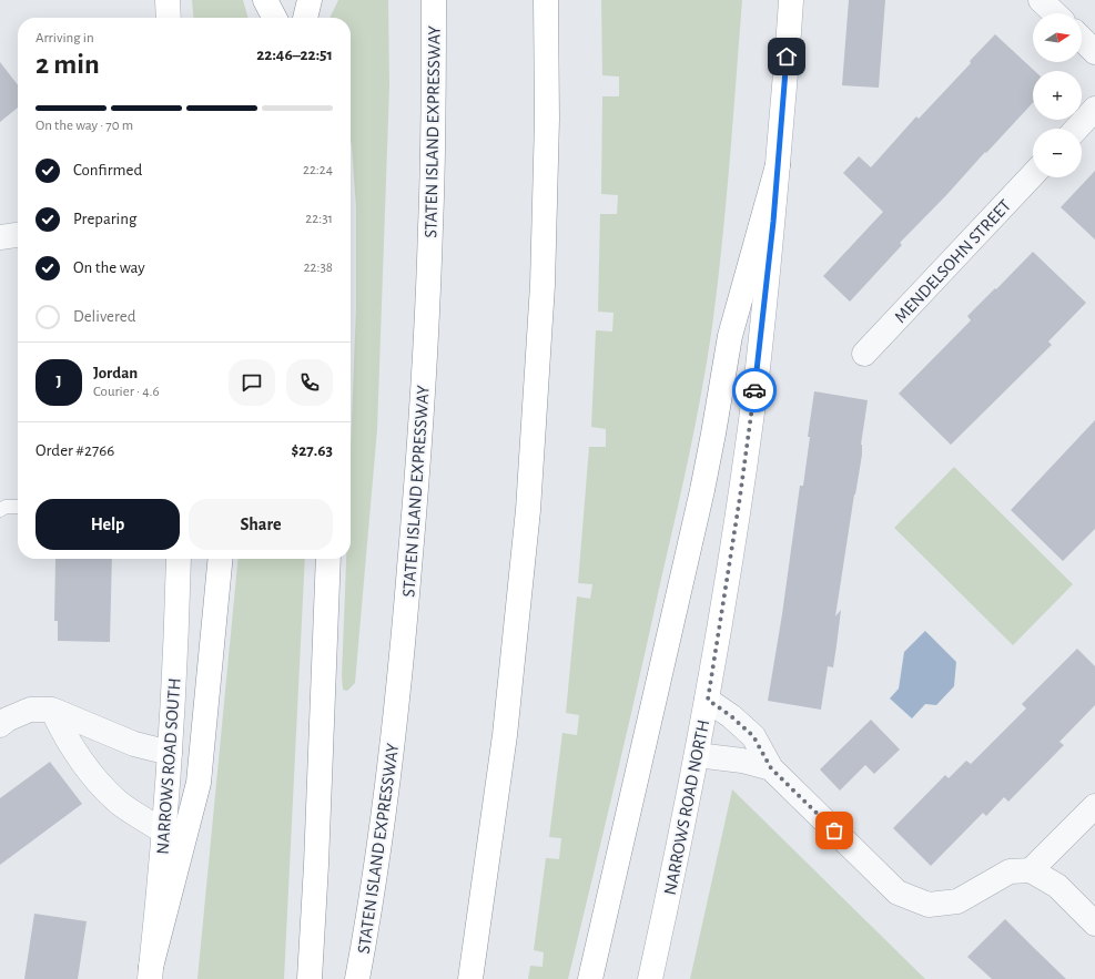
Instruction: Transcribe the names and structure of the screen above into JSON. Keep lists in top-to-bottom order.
{
  "streets": {
    "main road": ["STATEN ISLAND EXPRESSWAY", "NARROWS ROAD SOUTH", "NARROWS ROAD NORTH"],
    "street": ["MENDELSOHN STREET"]
  },
  "north": "right",
  "page": {
    "map_buttons": ["+", "−"],
    "heading": ["2 min", "Arriving in", "22:46–22:51"],
    "panel": [
      "Jordan",
      "Courier · 4.6",
      "Order #2766",
      "$27.63"
    ],
    "bar": "On the way · 70 m",
    "list": [
      ["Confirmed", "22:24"],
      ["Preparing", "22:31"],
      ["On the way", "22:38"],
      "Delivered"
    ],
    "round": "J",
    "buttons": ["Help", "Share"]
  }
}
